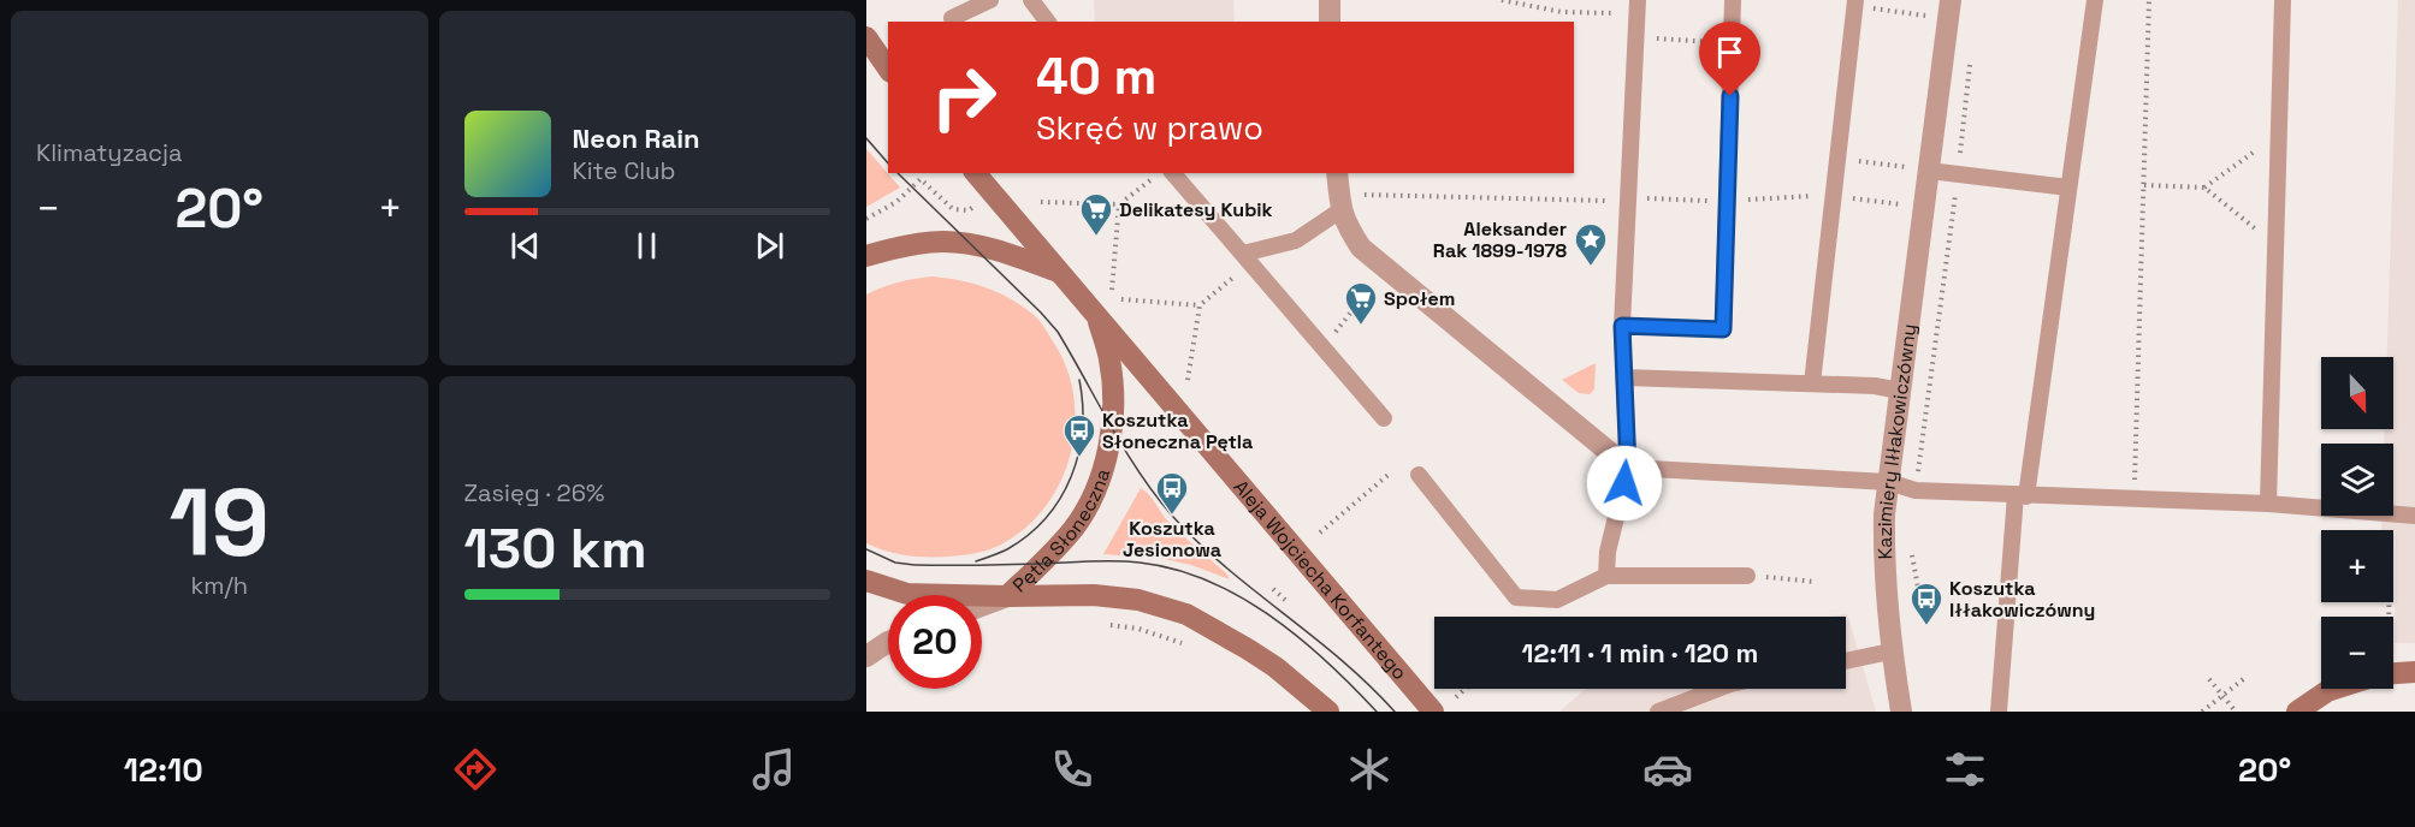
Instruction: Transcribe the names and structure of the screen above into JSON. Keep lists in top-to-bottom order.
{
  "streets": {
    "main road": ["Pętla Słoneczna", "Aleja Wojciecha Korfantego"],
    "street": ["Kazimiery Iłłakowiczówny"]
  },
  "crossings": [
    ["Pętla Słoneczna", "Aleja Wojciecha Korfantego"]
  ],
  "places": {
    "supermarket": ["Delikatesy Kubik", "Społem"],
    "place": ["Aleksander Rak 1899-1978"],
    "bus stop": ["Koszutka Słoneczna Pętla", "Koszutka Jesionowa", "Koszutka Iłłakowiczówny"]
  },
  "north": "bottom",
  "page": {
    "tile": [
      "Klimatyzacja",
      ["19", "km/h"],
      ["Zasięg · 26%", "130 km"]
    ],
    "turn": ["40 m", "Skręć w prawo"],
    "song": ["Neon Rain", "Kite Club"],
    "heat": ["−", "20°", "+"],
    "map_buttons": ["+", "−"],
    "limit": "20",
    "trip": "12:11 · 1 min · 120 m",
    "tabs": ["12:10", "20°"]
  }
}
